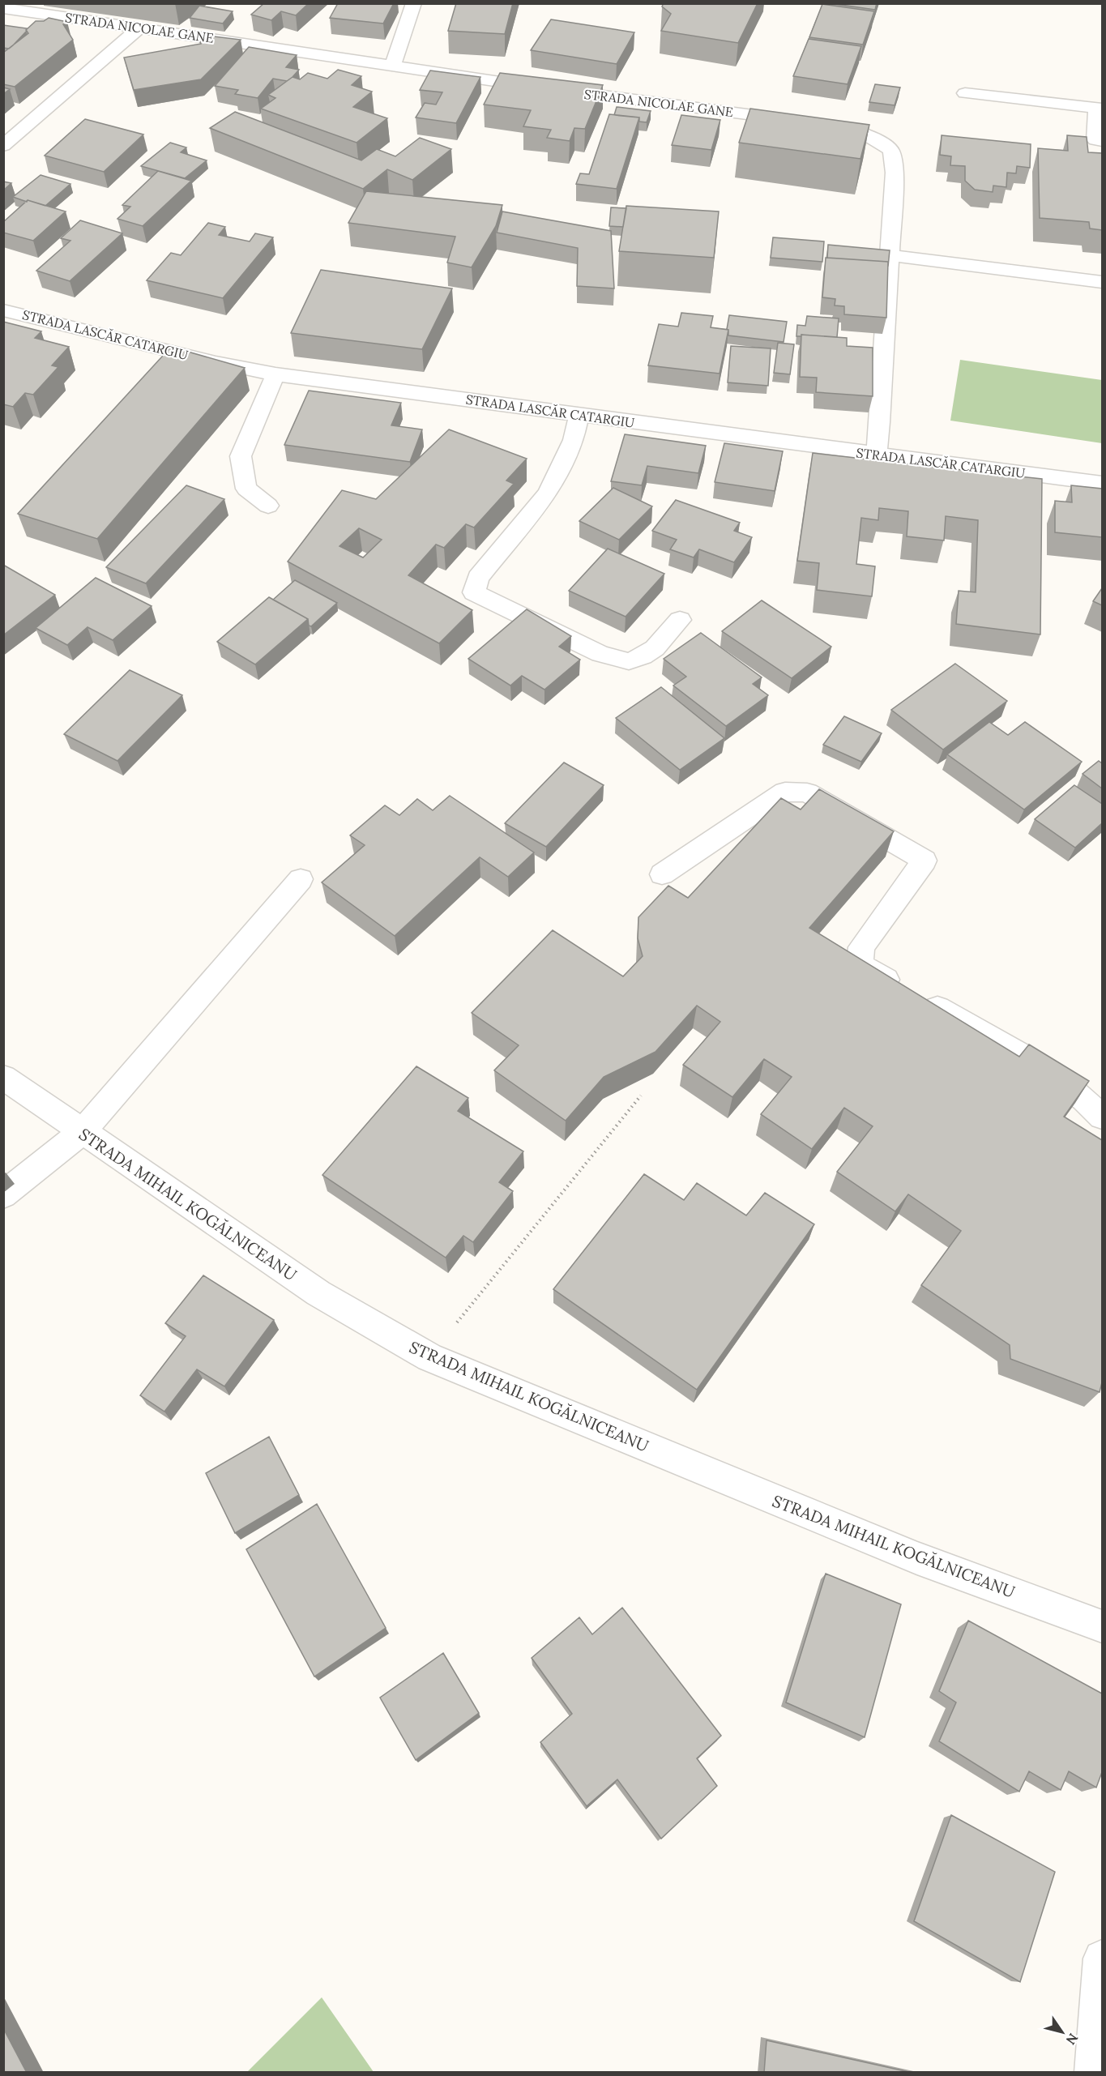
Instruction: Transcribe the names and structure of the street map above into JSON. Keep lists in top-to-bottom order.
{
  "streets": {
    "street": ["STRADA NICOLAE GANE", "STRADA LASCĂR CATARGIU", "STRADA MIHAIL KOGĂLNICEANU"]
  },
  "north": "bottom right"
}
